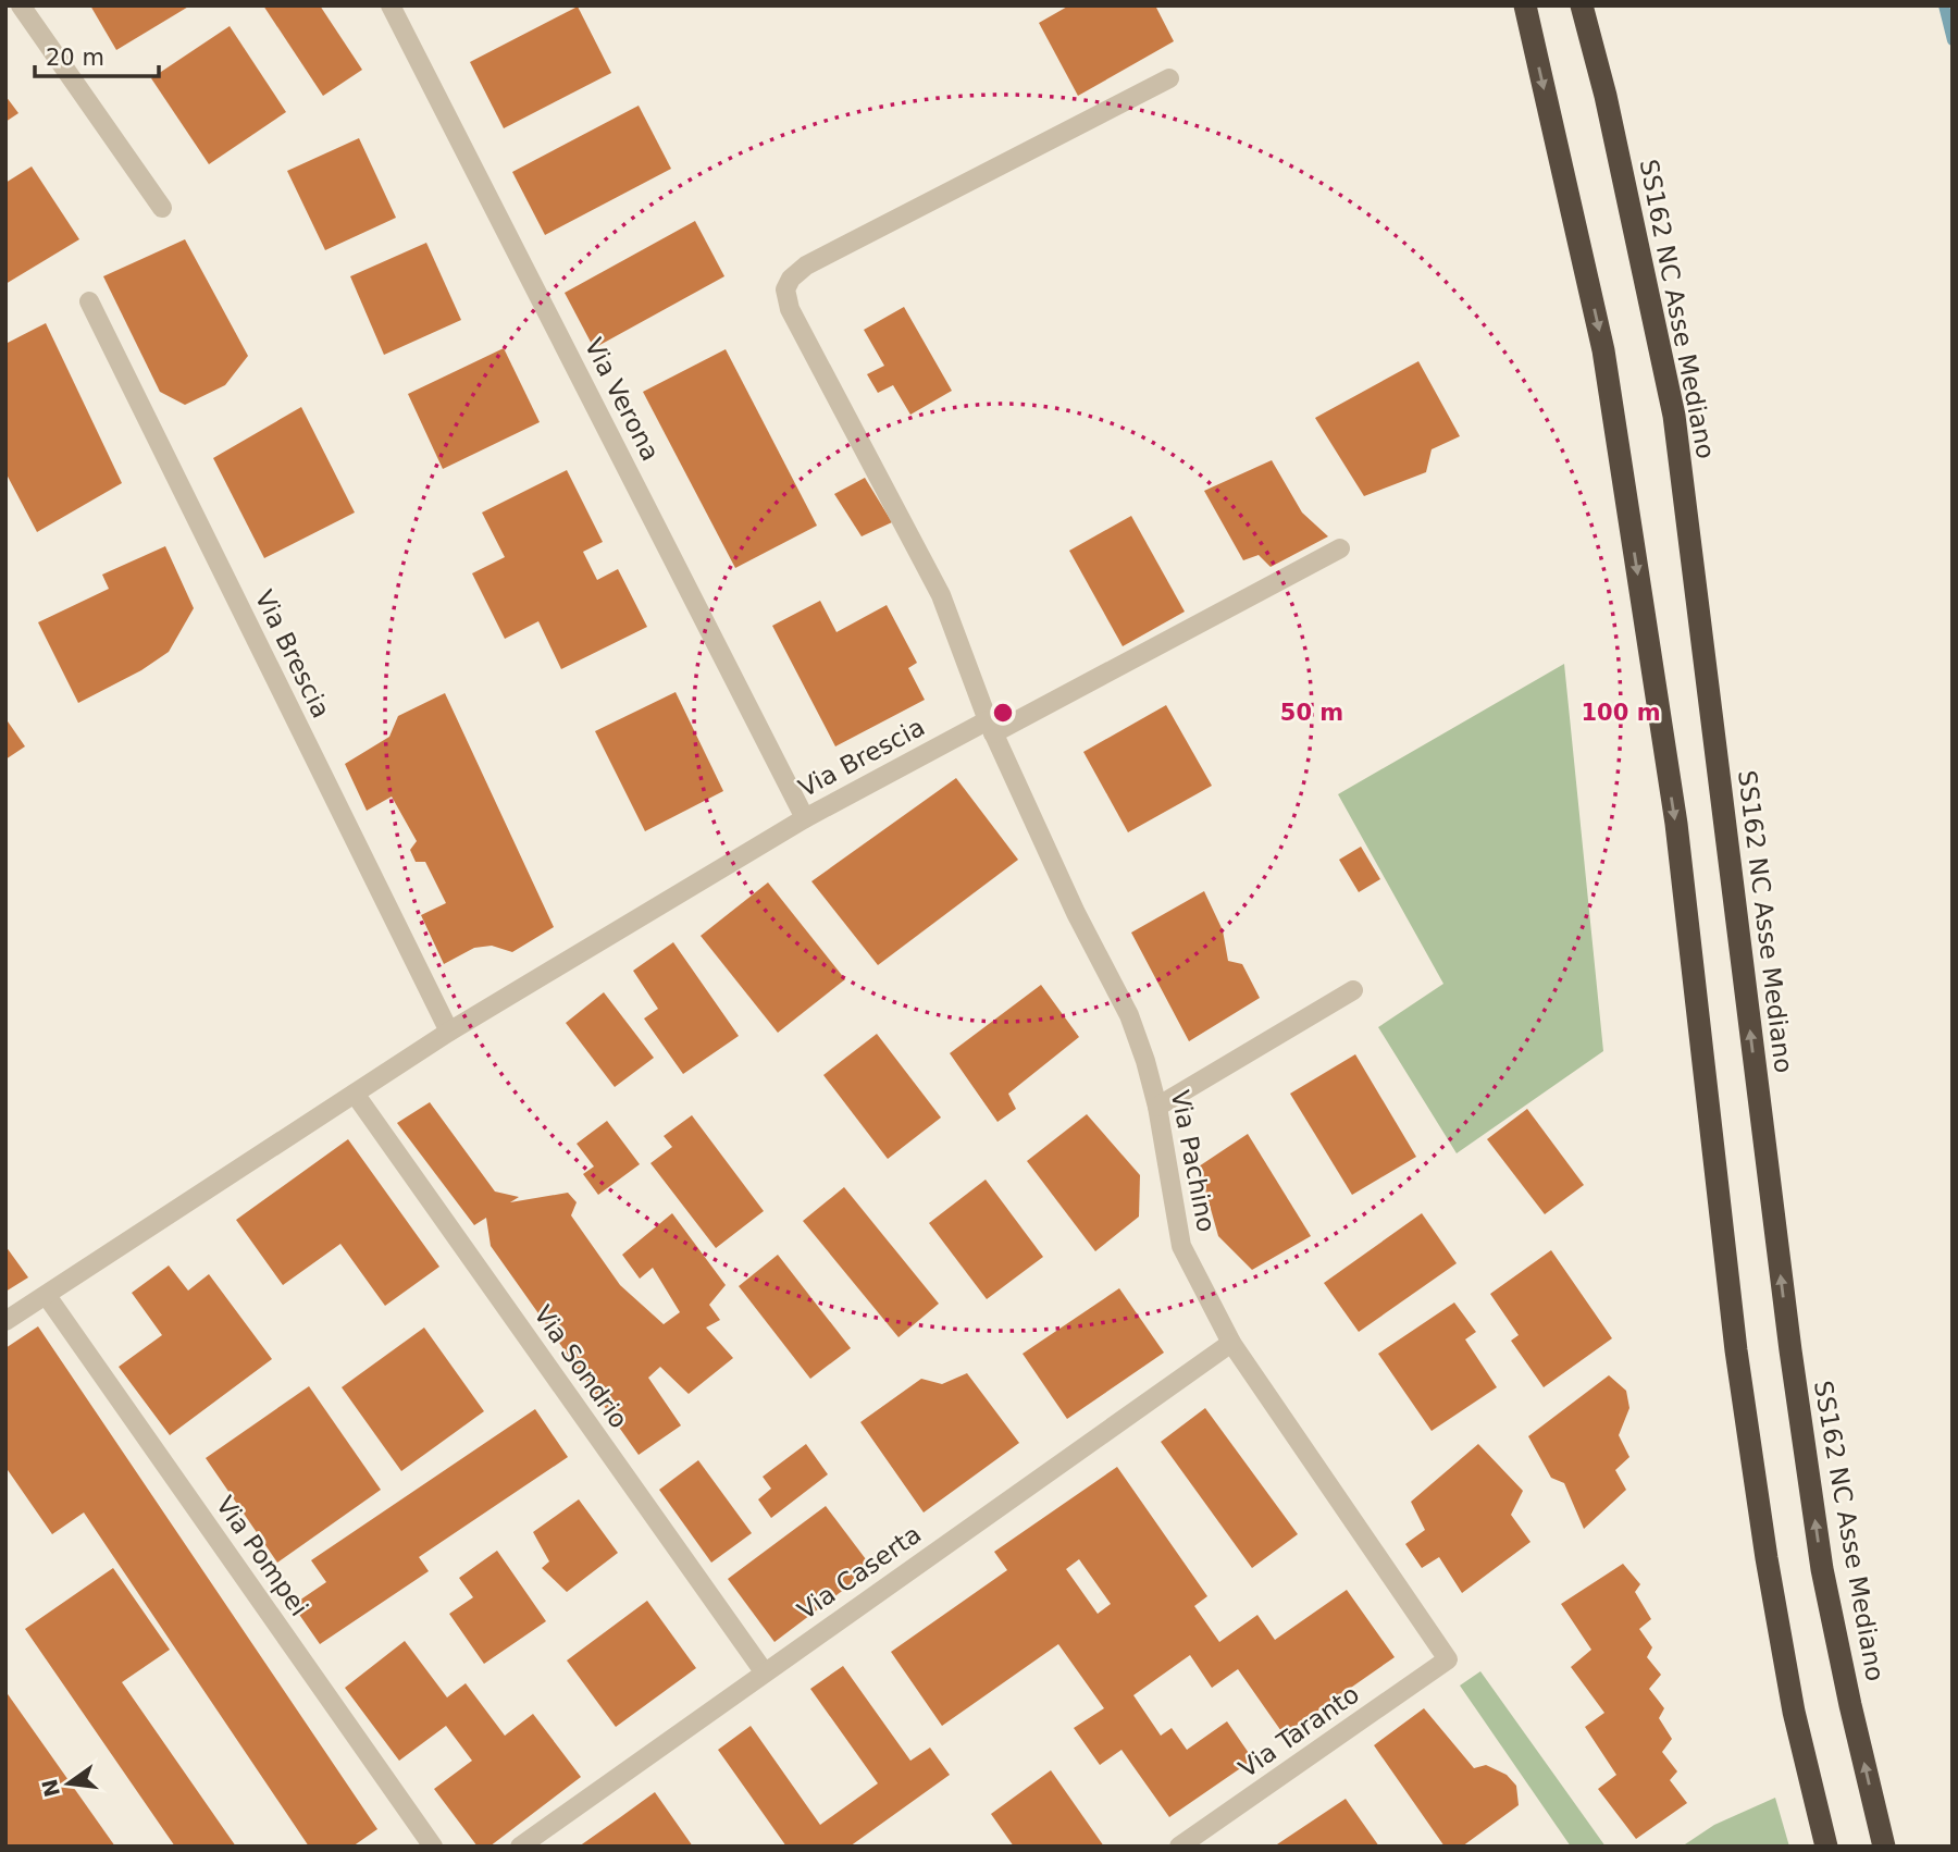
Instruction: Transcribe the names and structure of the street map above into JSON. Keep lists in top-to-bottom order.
{
  "streets": {
    "highway": ["SS162 NC Asse Mediano"],
    "street": [
      "Via Verona",
      "Via Brescia",
      "Via Pachino",
      "Via Sondrio",
      "Via Pompei",
      "Via Caserta",
      "Via Taranto"
    ]
  },
  "crossings": [
    ["Via Verona", "Via Brescia"],
    ["Via Brescia", "Via Pachino"],
    ["Via Brescia", "Via Sondrio"],
    ["Via Brescia", "Via Pompei"],
    ["Via Pachino", "Via Caserta"],
    ["Via Pachino", "Via Taranto"],
    ["Via Sondrio", "Via Caserta"]
  ],
  "scale_bar": "20 m",
  "north": "left",
  "rings": ["50 m", "100 m"]
}
